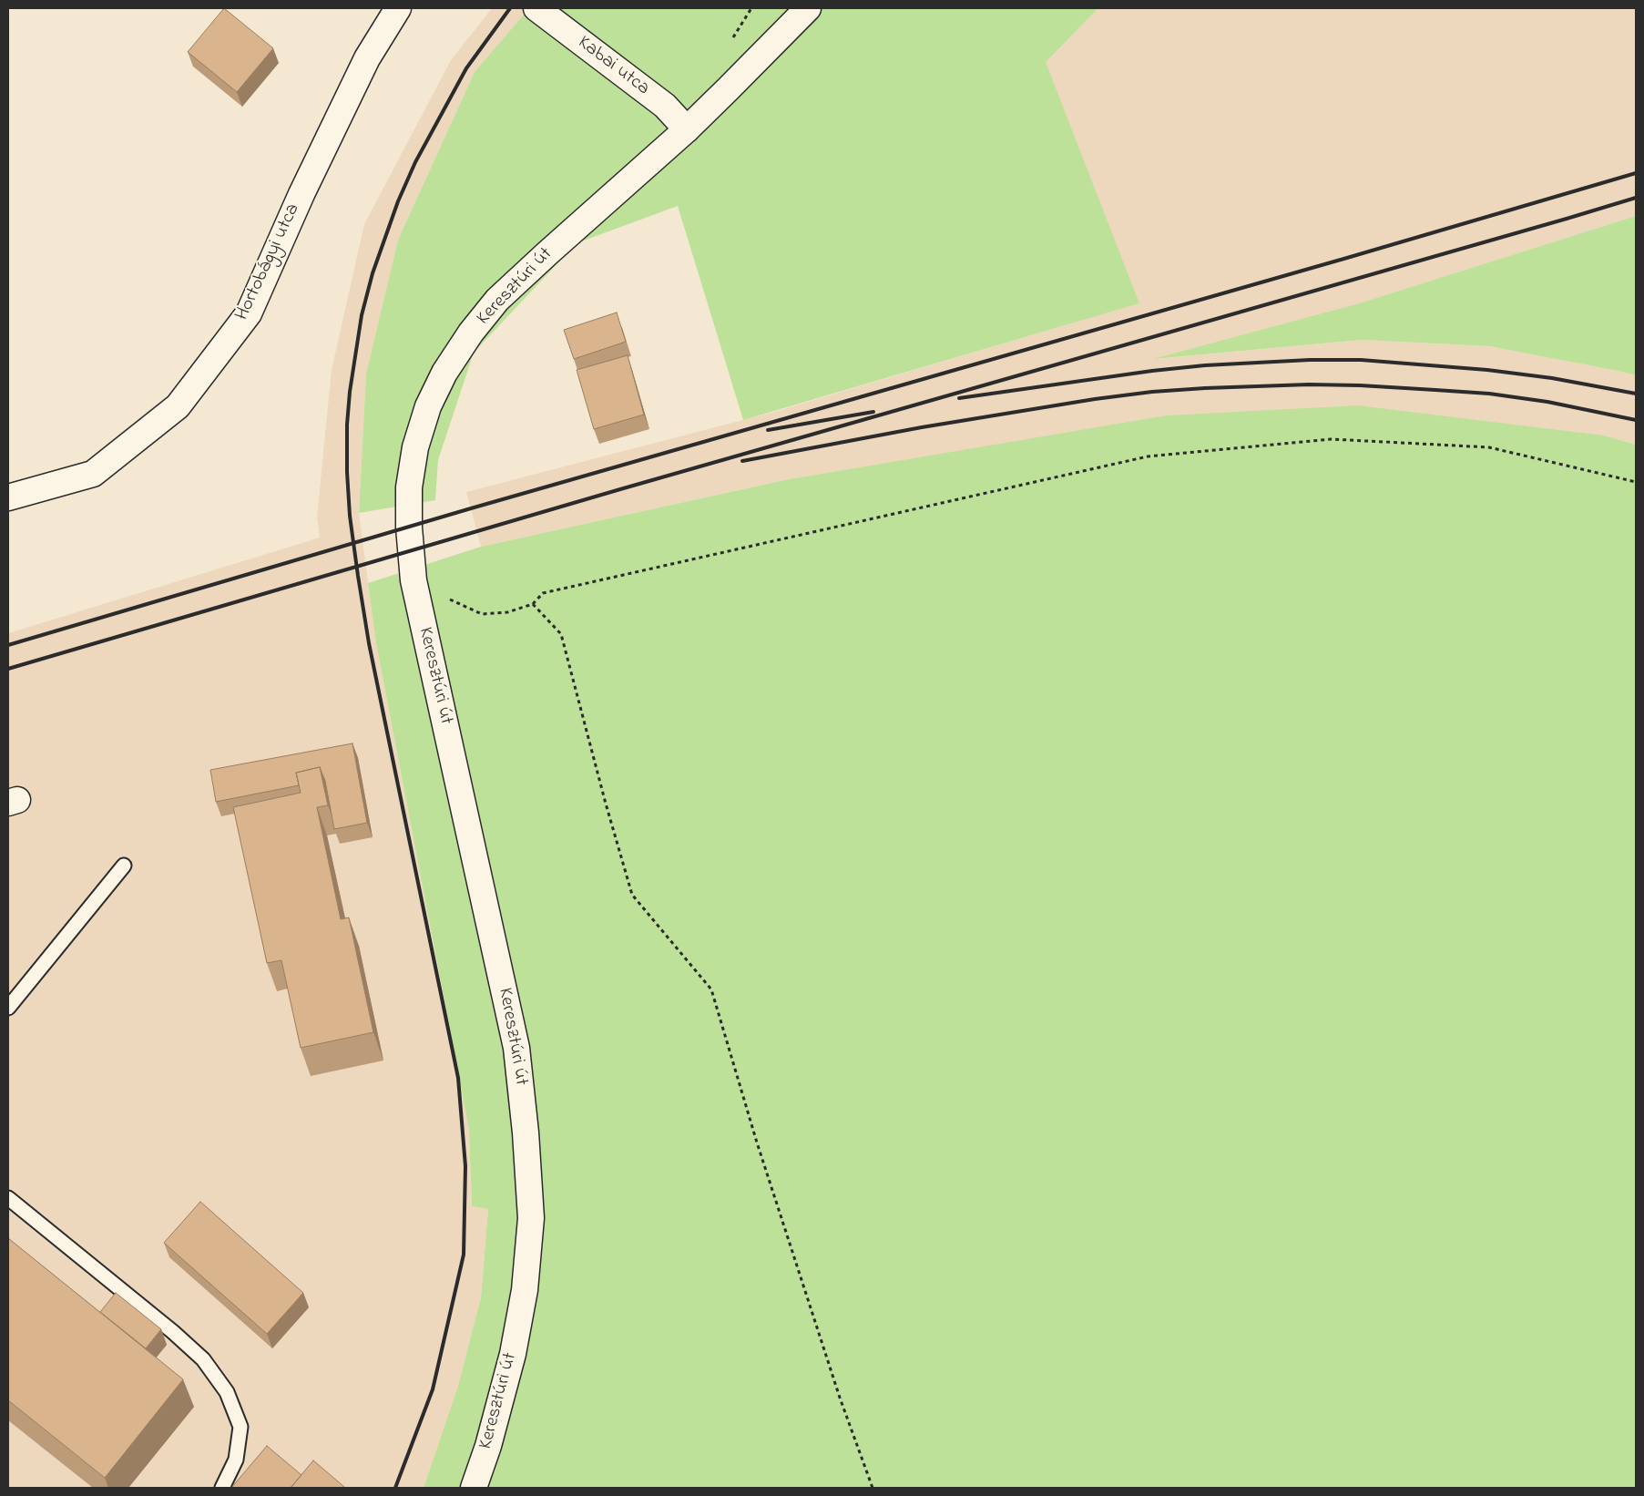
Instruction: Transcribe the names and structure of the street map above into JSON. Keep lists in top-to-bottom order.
{
  "streets": {
    "main road": ["Kabai utca", "Hortobágyi utca", "Keresztúri út"]
  },
  "crossings": [
    ["Kabai utca", "Keresztúri út"]
  ]
}
